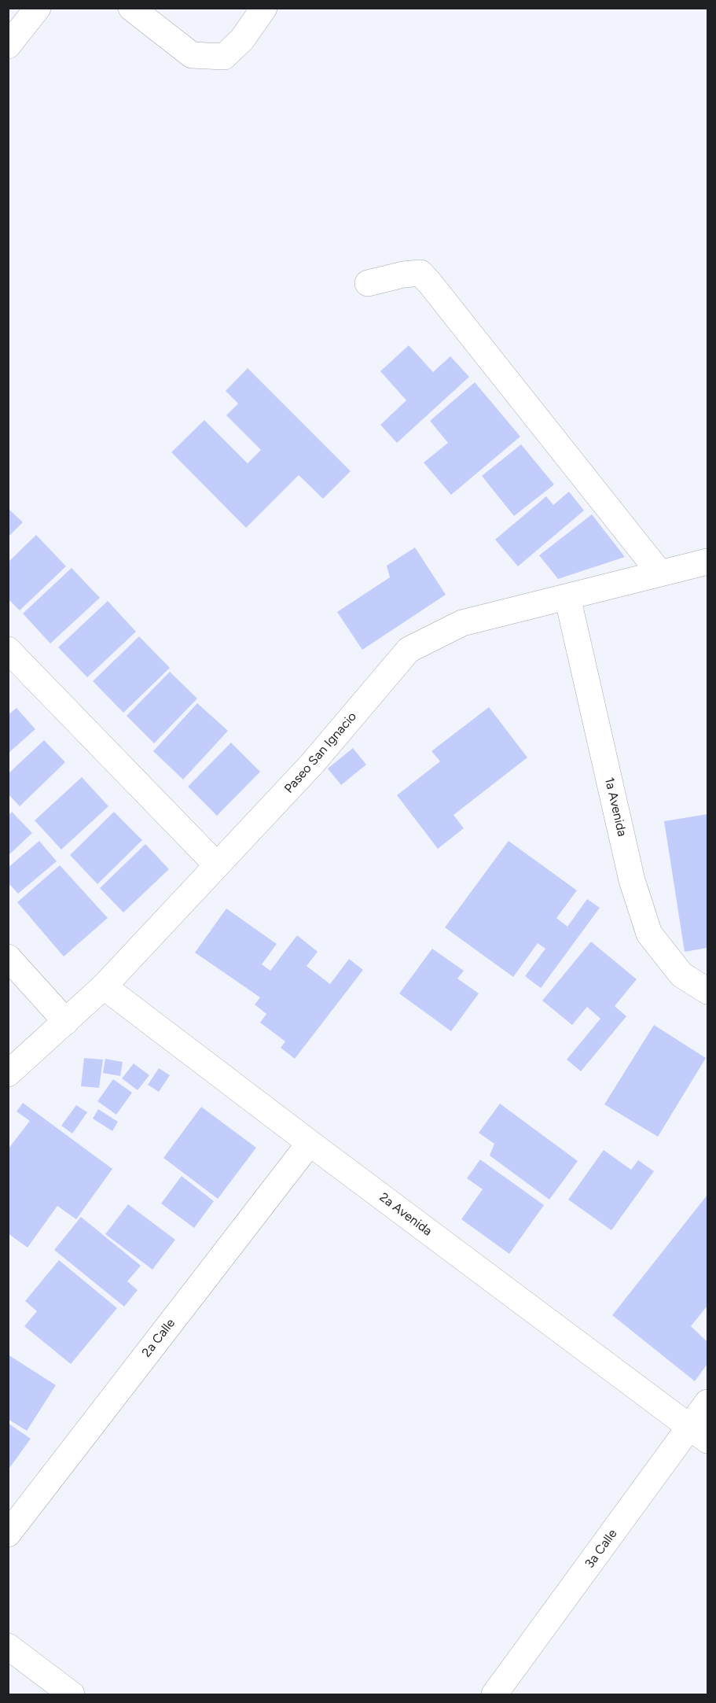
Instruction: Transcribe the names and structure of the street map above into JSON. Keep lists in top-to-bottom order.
{
  "streets": {
    "street": [
      "Paseo San Ignacio",
      "1a Avenida",
      "2a Avenida",
      "2a Calle",
      "3a Calle"
    ]
  },
  "crossings": [
    ["Paseo San Ignacio", "1a Avenida"],
    ["Paseo San Ignacio", "2a Avenida"],
    ["2a Avenida", "2a Calle"],
    ["2a Avenida", "3a Calle"]
  ]
}
